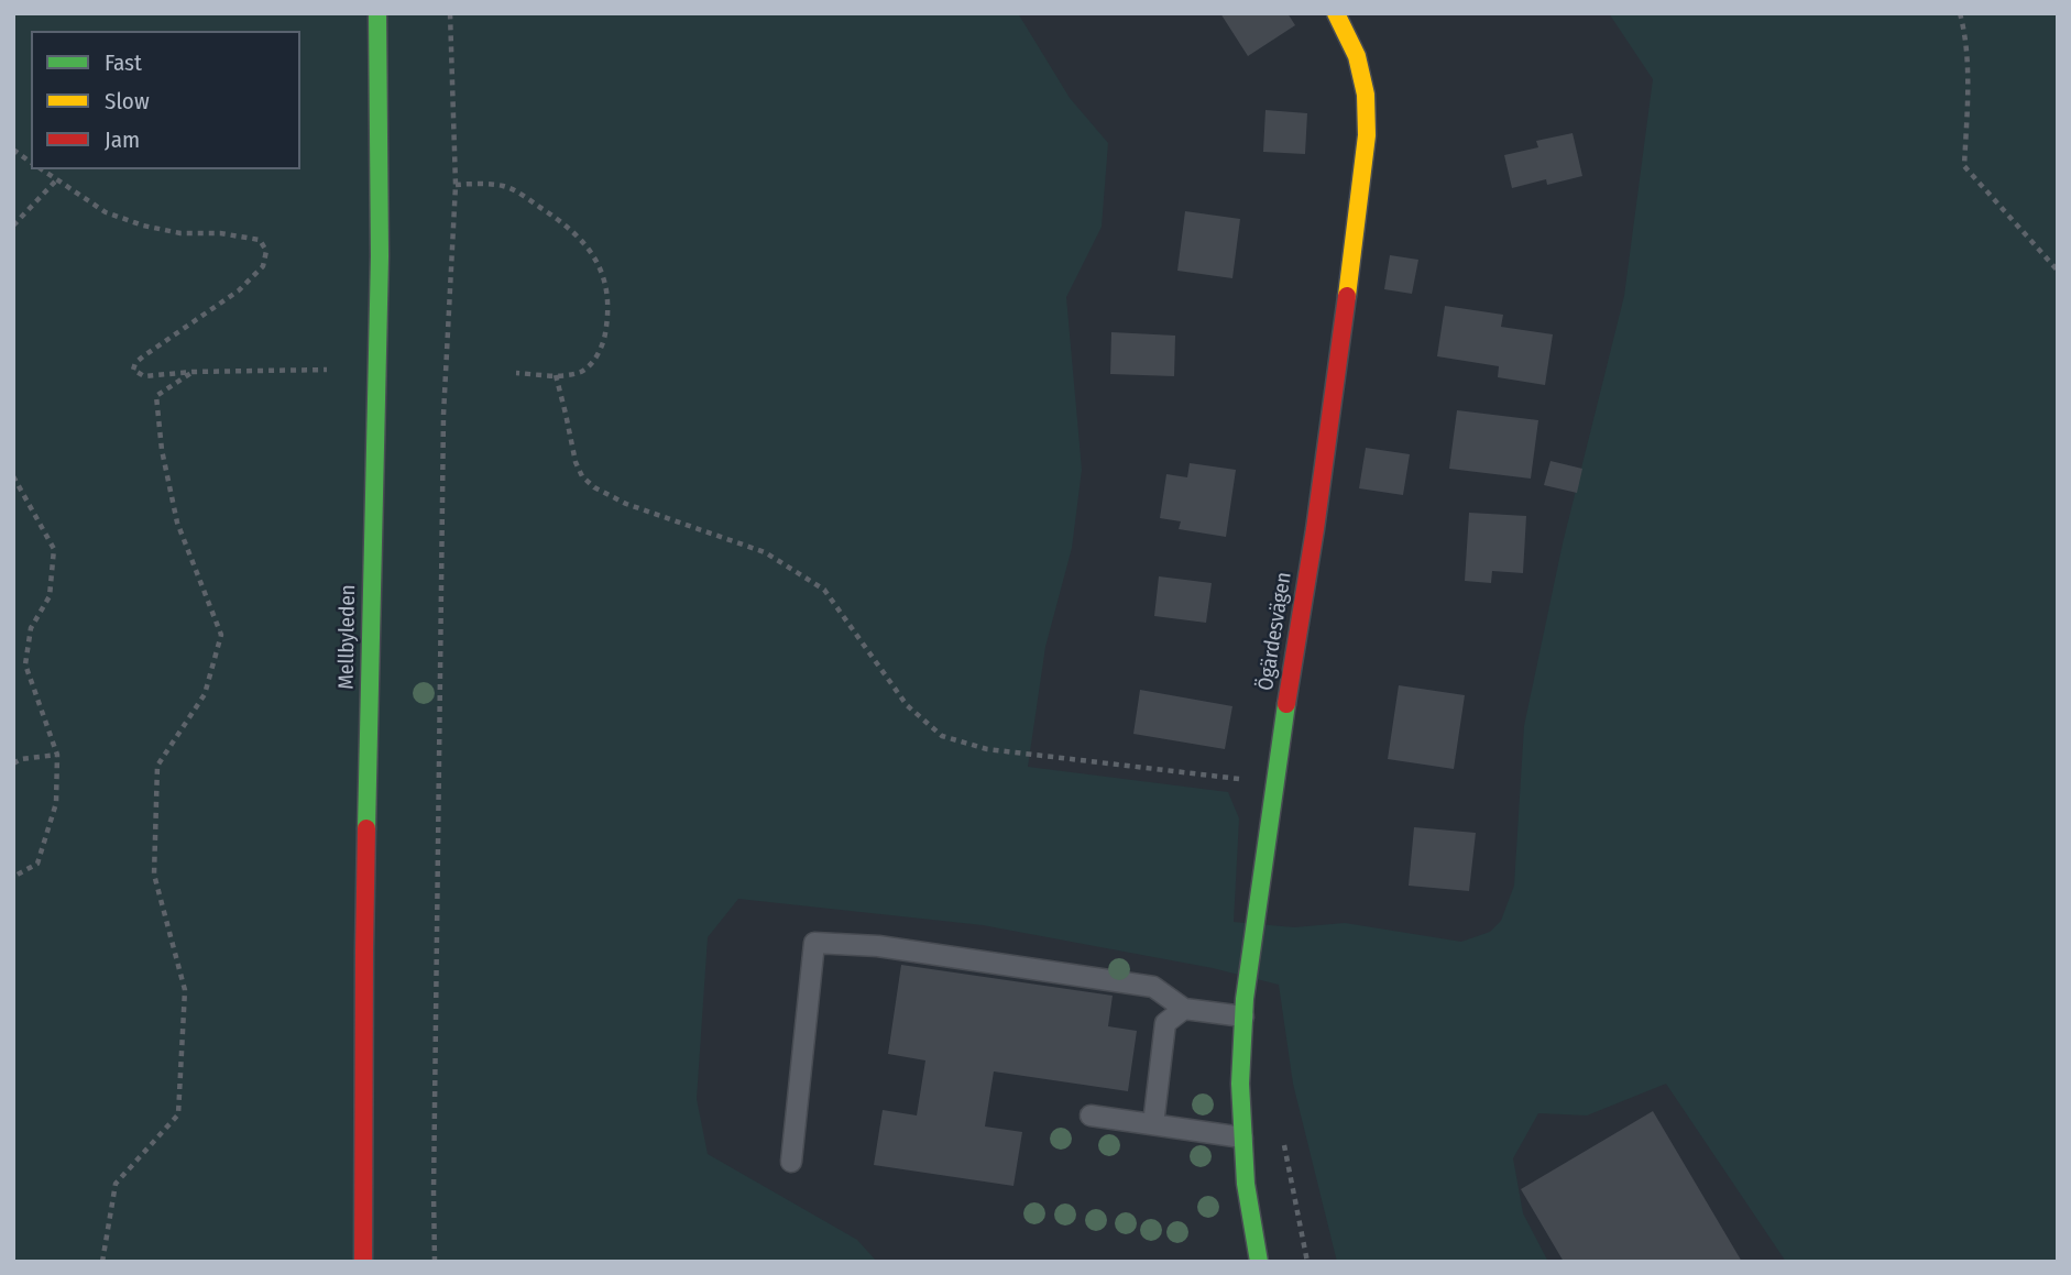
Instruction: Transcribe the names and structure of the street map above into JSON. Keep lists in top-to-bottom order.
{
  "streets": {
    "street": ["Ögärdesvägen", "Mellbyleden"]
  },
  "legend": ["Fast", "Slow", "Jam"]
}
